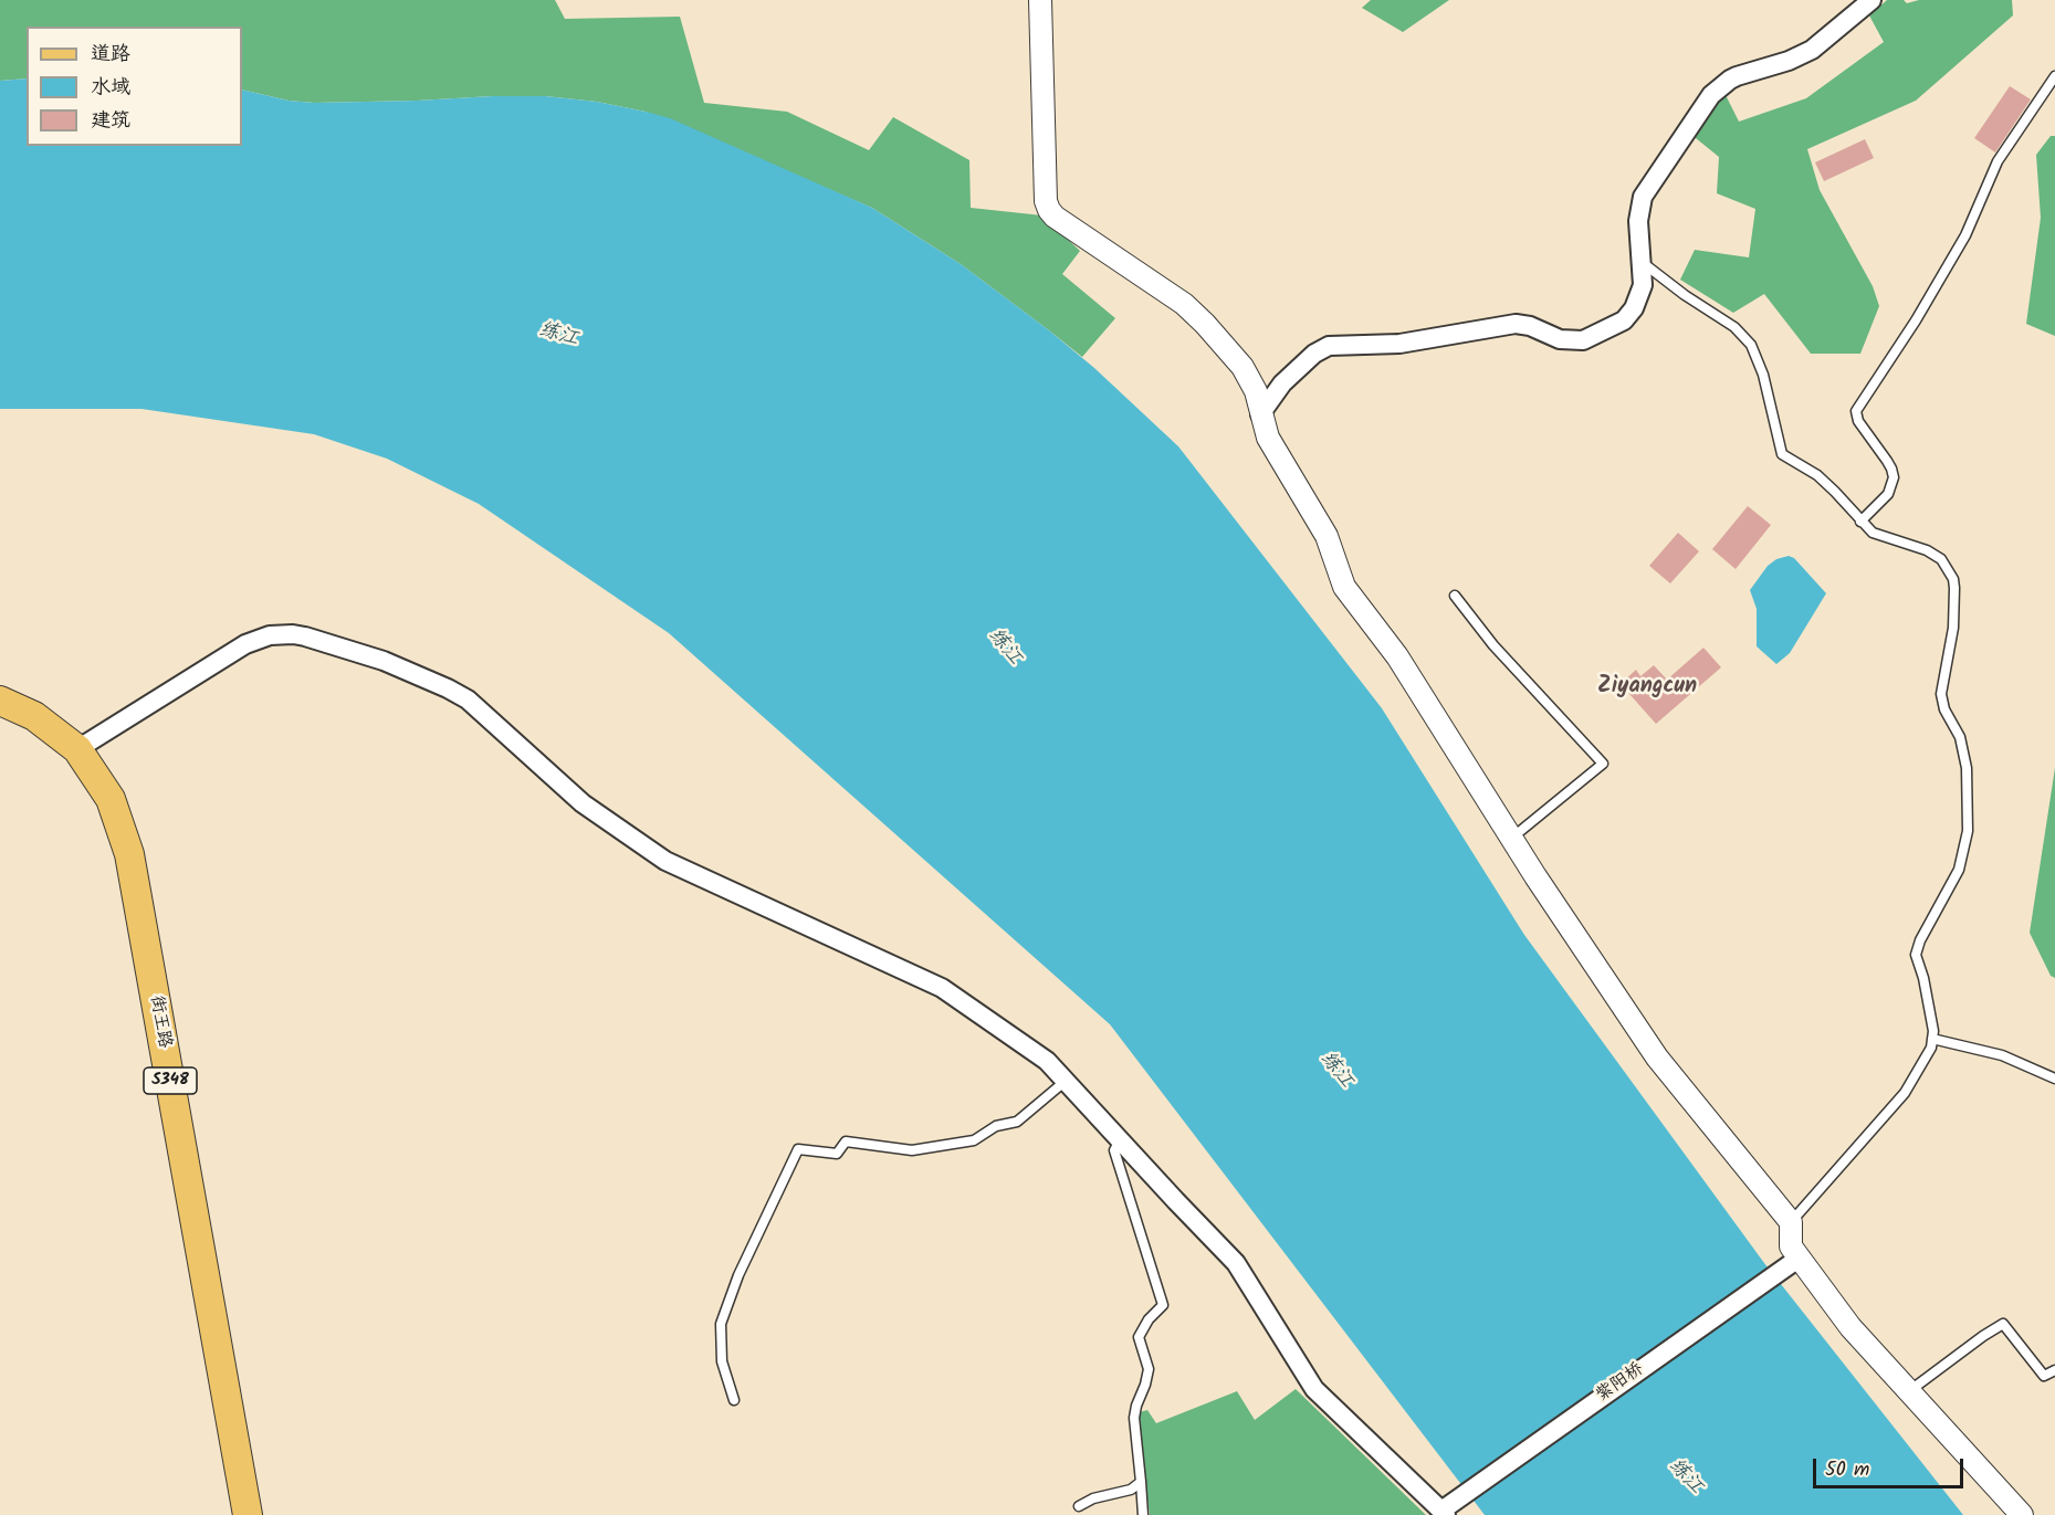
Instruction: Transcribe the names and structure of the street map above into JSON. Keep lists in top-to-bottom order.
{
  "streets": {
    "main road": ["街王路", "S348"],
    "street": ["紫阳桥"]
  },
  "districts": ["Ziyangcun"],
  "water": ["练江"],
  "legend": ["道路", "水域", "建筑"],
  "scale_bar": "50 m"
}
